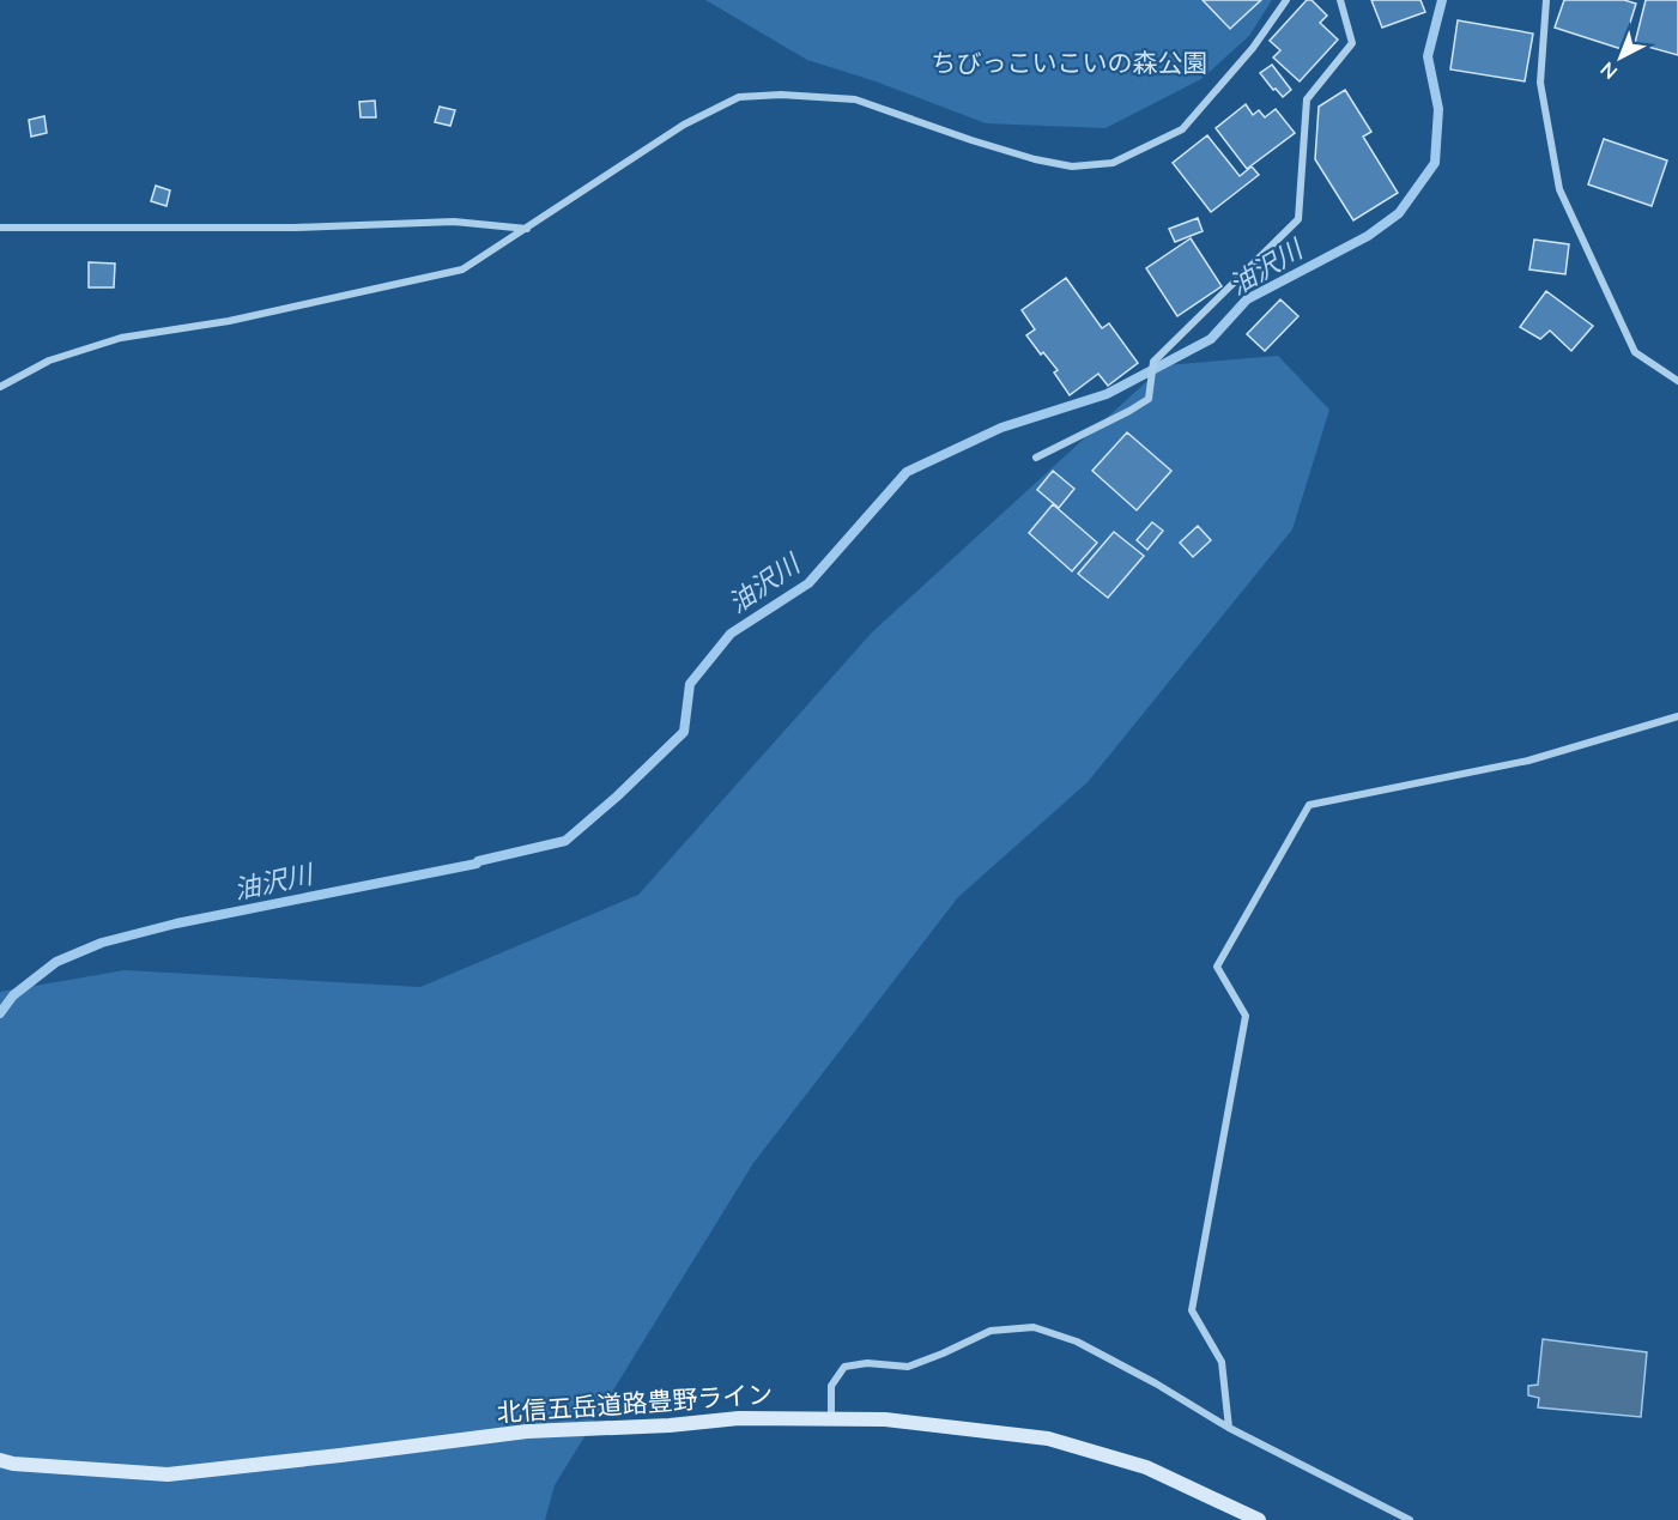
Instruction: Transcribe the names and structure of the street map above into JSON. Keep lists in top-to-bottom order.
{
  "streets": {
    "street": ["北信五岳道路豊野ライン"]
  },
  "water": ["油沢川"],
  "parks": ["ちびっこいこいの森公園"],
  "north": "bottom left"
}
